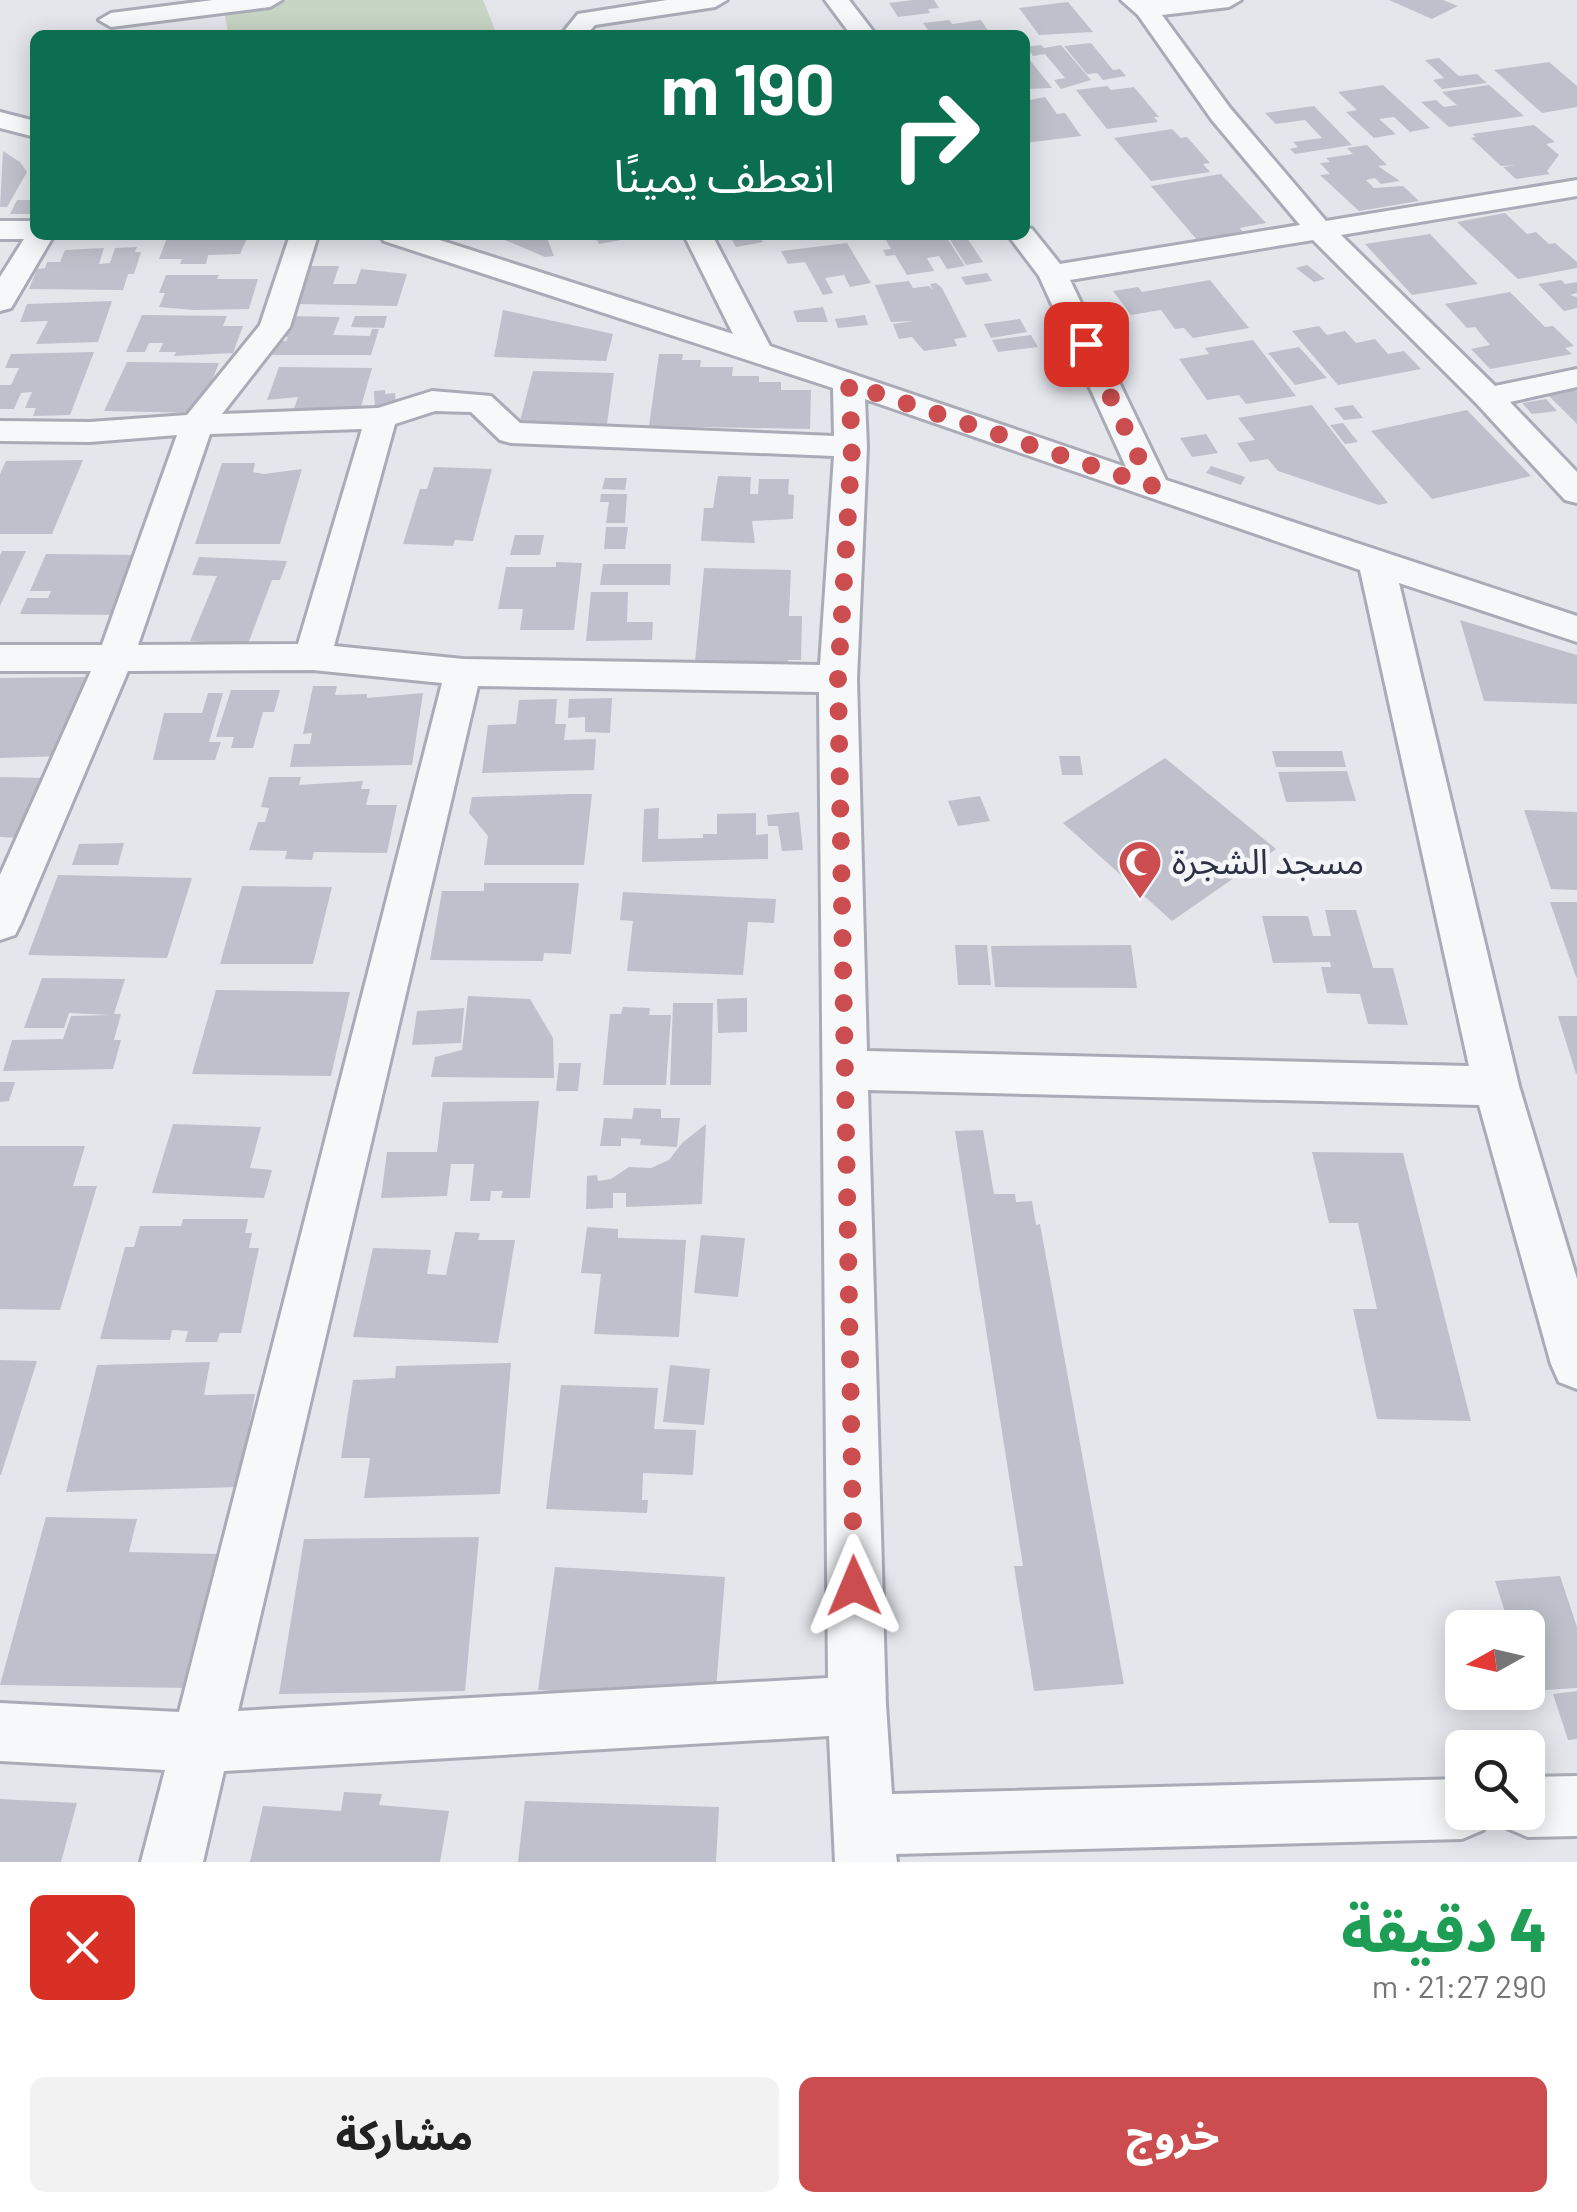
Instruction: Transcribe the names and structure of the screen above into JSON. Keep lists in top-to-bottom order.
{
  "places": {
    "mosque": ["مسجد الشجرة"]
  },
  "north": "left",
  "page": {
    "turn": ["190 m", "انعطف يمينًا"],
    "heading": ["4 دقيقة", "290 m · 21:27"],
    "buttons": ["خروج", "مشاركة"]
  }
}
